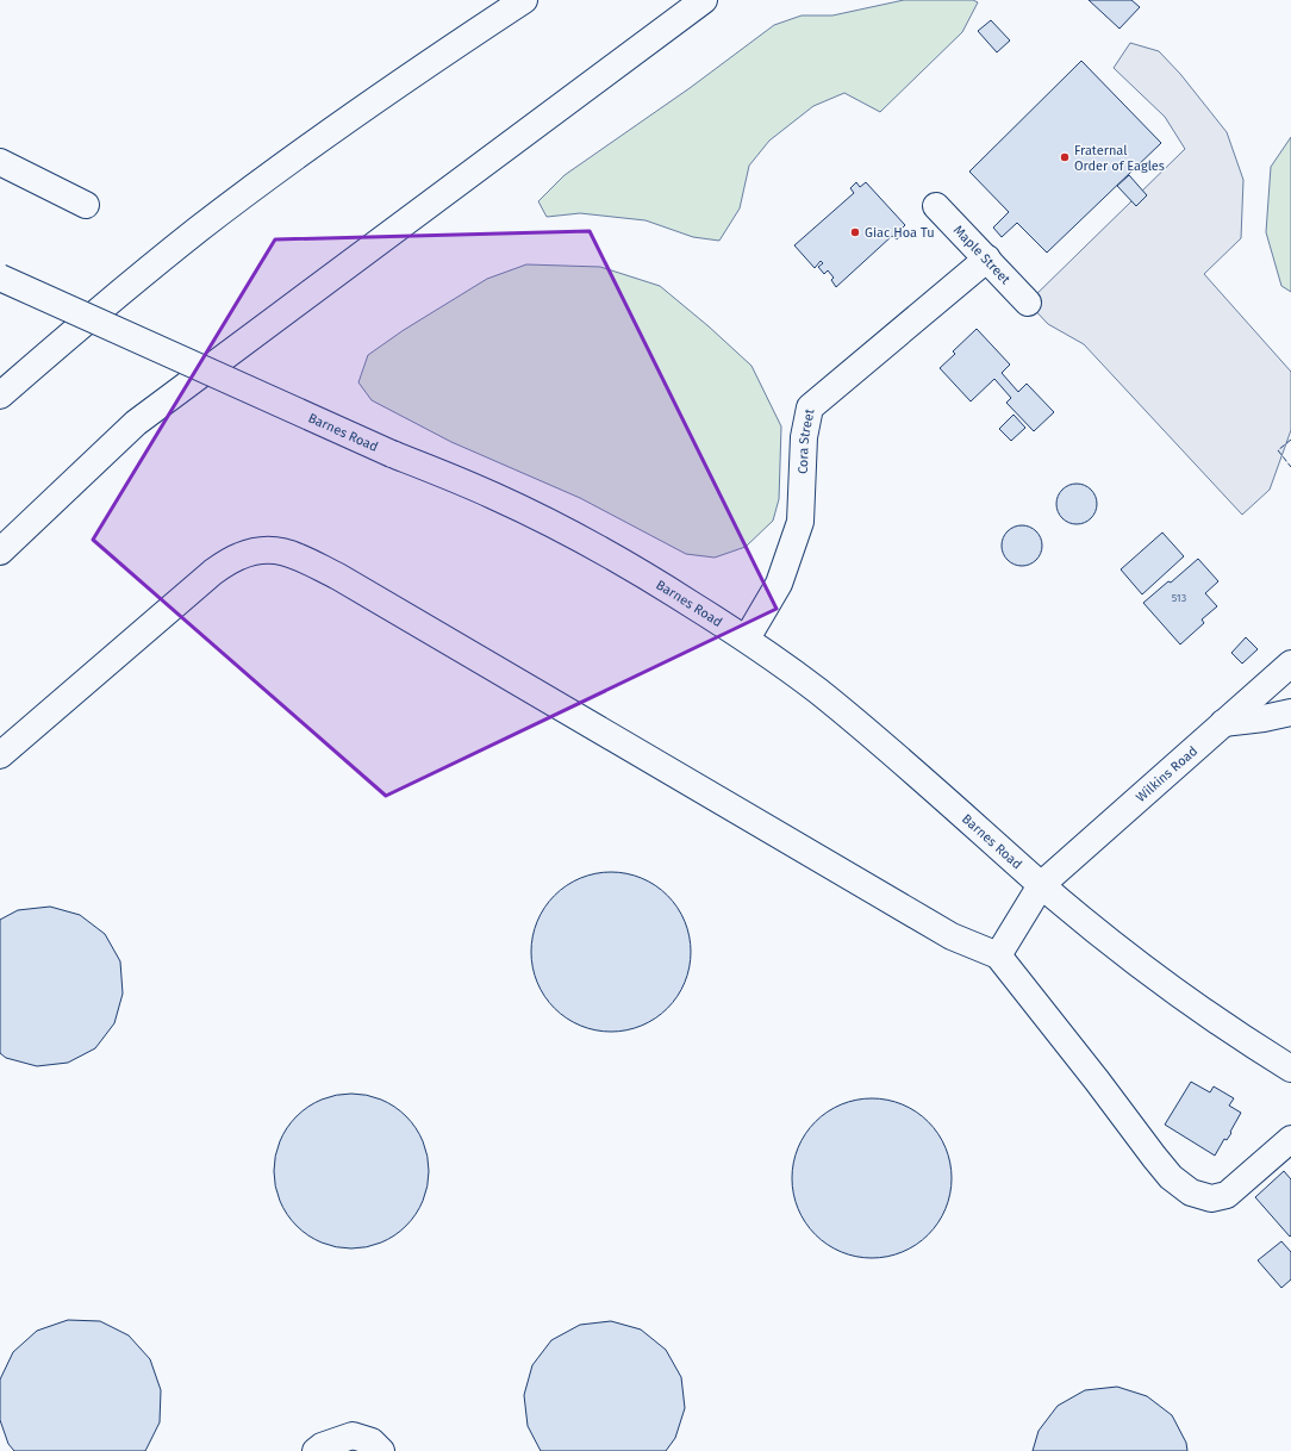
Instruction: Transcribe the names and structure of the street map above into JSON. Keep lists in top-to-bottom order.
{
  "streets": {
    "main road": [
      "Maple Street",
      "Barnes Road",
      "Cora Street",
      "Wilkins Road"
    ]
  },
  "crossings": [
    ["Maple Street", "Cora Street"],
    ["Barnes Road", "Cora Street"],
    ["Barnes Road", "Wilkins Road"]
  ],
  "places": ["Fraternal Order of Eagles", "Giac Hoa Tu"],
  "house_numbers": ["513"]
}
